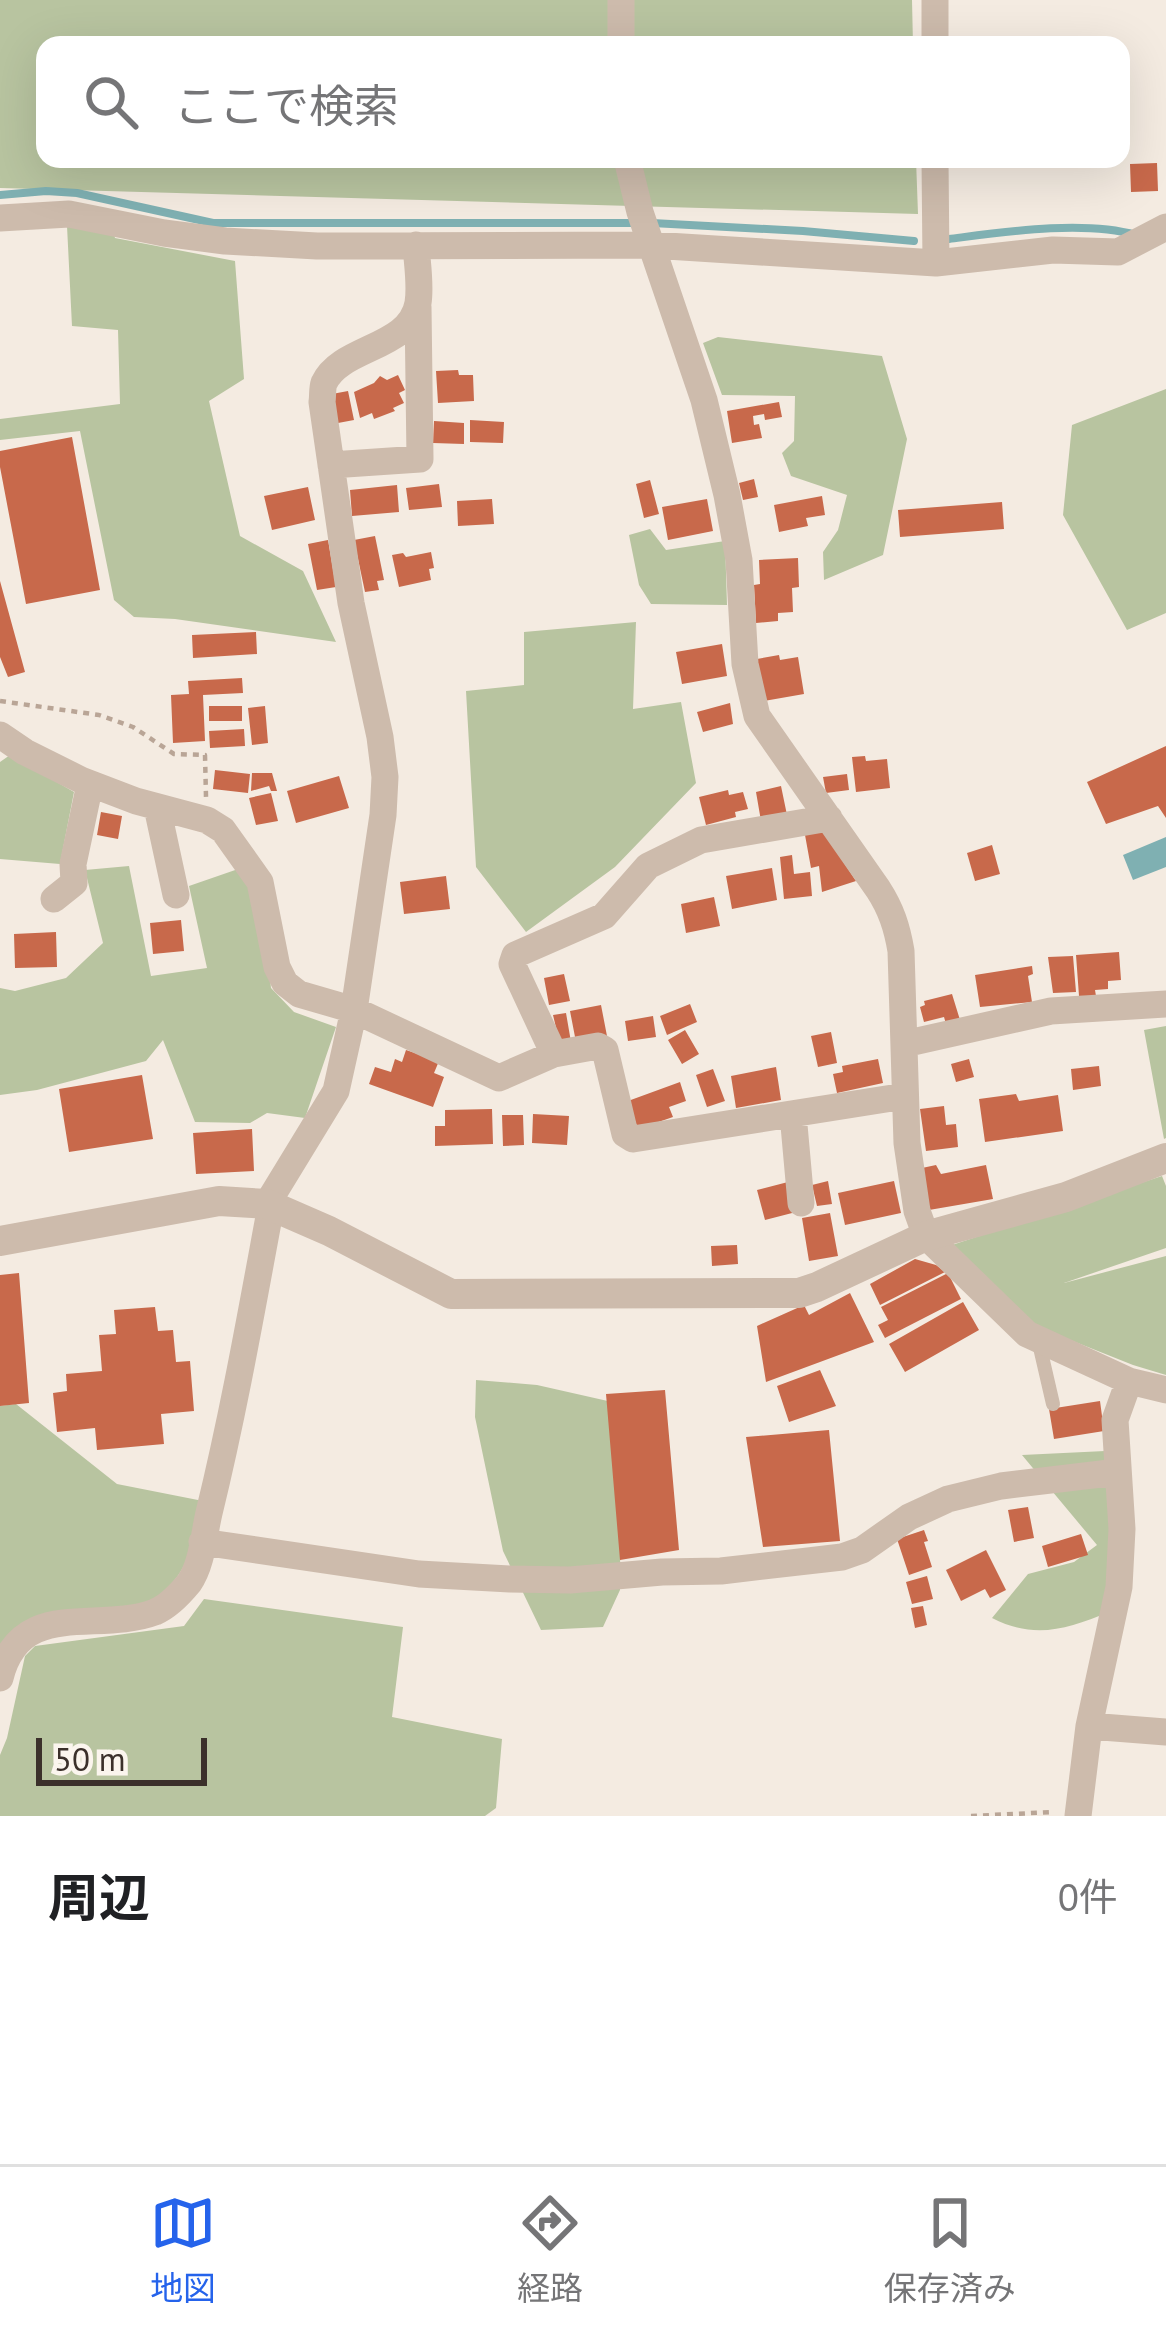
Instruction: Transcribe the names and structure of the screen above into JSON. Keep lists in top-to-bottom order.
{
  "scale_bar": "50 m",
  "page": {
    "search": "ここで検索",
    "scale": "50 m",
    "heading": ["周辺", "0件"],
    "nav": ["地図", "経路", "保存済み"]
  }
}
